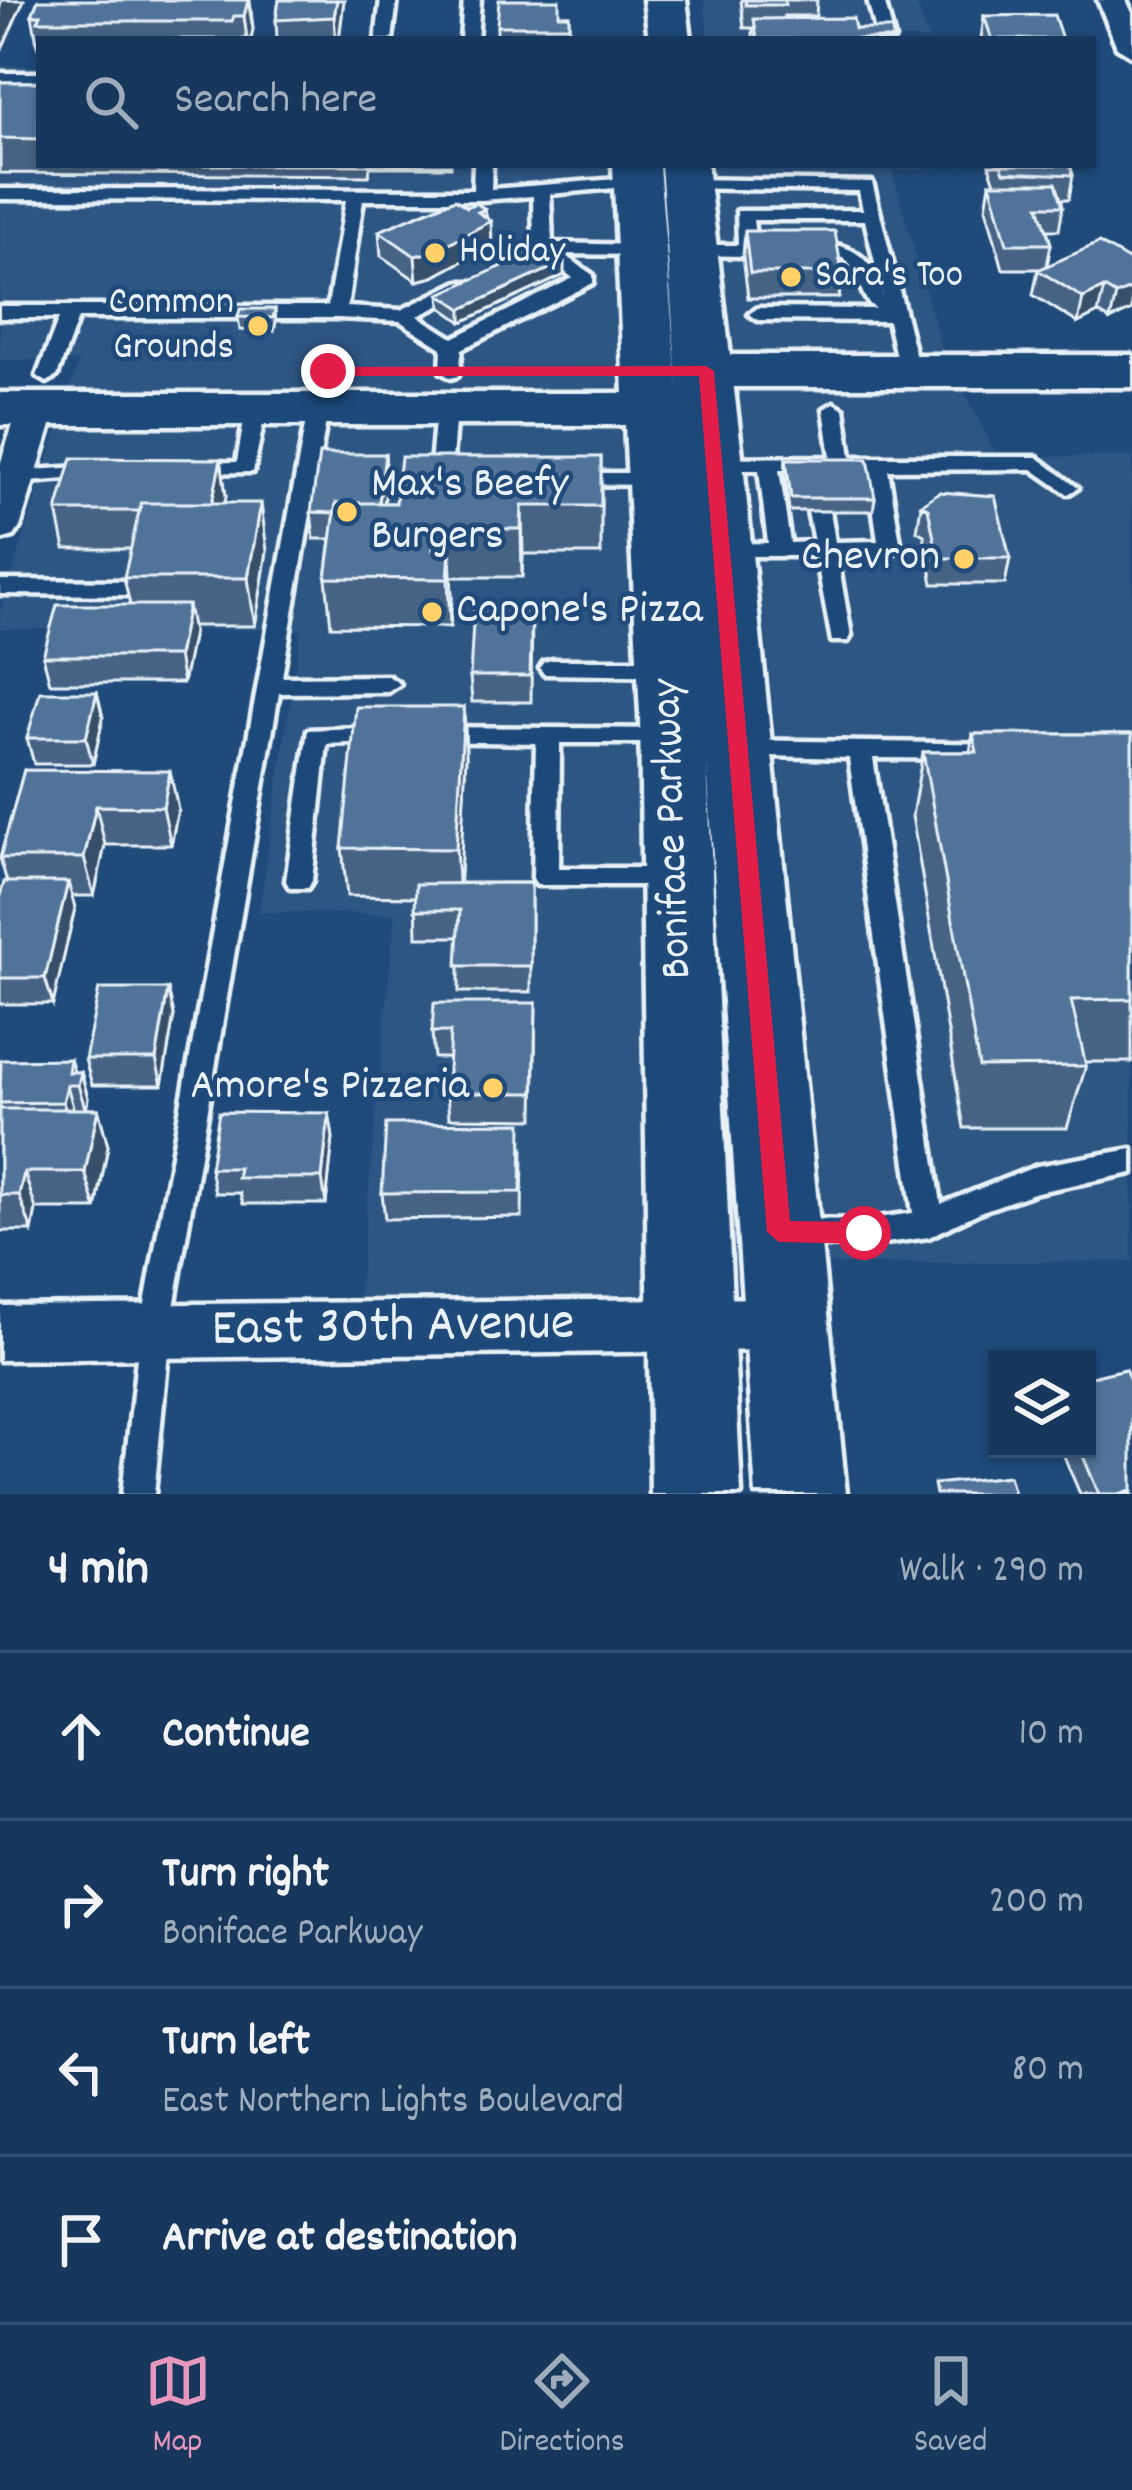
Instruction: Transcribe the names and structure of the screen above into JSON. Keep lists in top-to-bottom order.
{
  "streets": {
    "main road": ["Boniface Parkway"],
    "street": ["East 30th Avenue"]
  },
  "crossings": [
    ["Boniface Parkway", "East 30th Avenue"]
  ],
  "places": [
    "Holiday",
    "Sara's Too",
    "Common Grounds",
    "Max's Beefy Burgers",
    "Chevron",
    "Capone's Pizza",
    "Amore's Pizzeria"
  ],
  "page": {
    "search": "Search here",
    "heading": ["4 min", "Walk · 290 m"],
    "list": [
      ["Continue", "10 m"],
      ["Turn right", "Boniface Parkway", "200 m"],
      ["Turn left", "East Northern Lights Boulevard", "80 m"],
      "Arrive at destination"
    ],
    "nav": ["Map", "Directions", "Saved"]
  }
}
